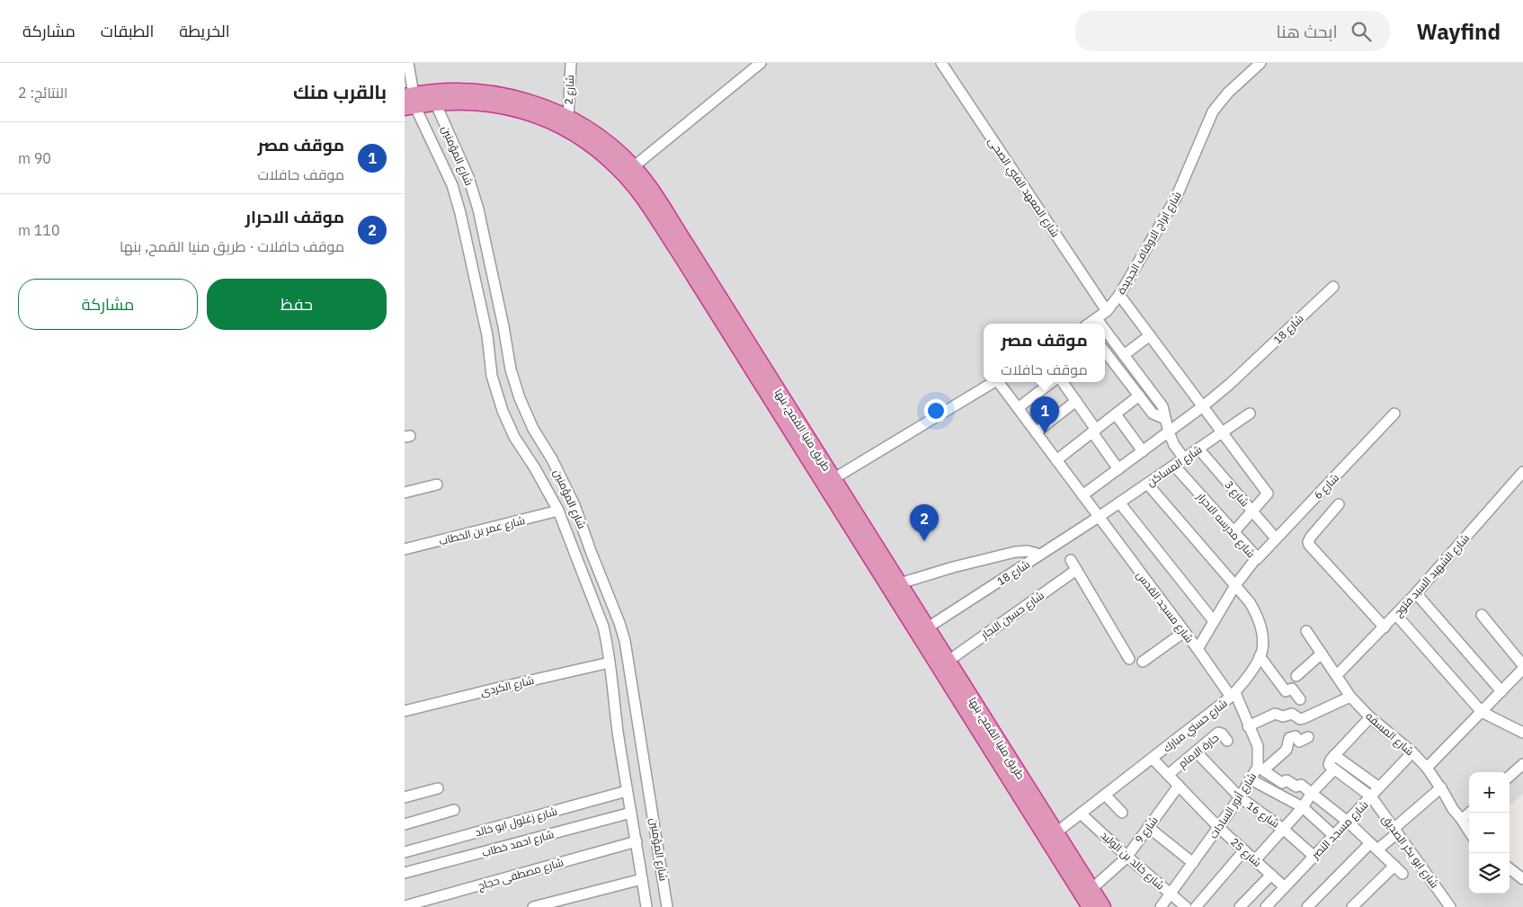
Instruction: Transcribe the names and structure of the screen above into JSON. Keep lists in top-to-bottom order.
{
  "streets": {
    "highway": ["طريق منيا القمح, بنها"],
    "street": [
      "شارع 2",
      "شارع المؤمنين",
      "شارع المعهد الفني الصحى",
      "شارع ابراج الاوقاف الجديدة",
      "شارع 18",
      "شارع المساكن",
      "شارع 6",
      "شارع 3",
      "شارع مدرسه الاحرار",
      "شارع عمر بن الخطاب",
      "شارع الشهيد السيد فتوح",
      "شارع مسجد القدس",
      "شارع حسين النجار",
      "شارع الكردى",
      "شارع حسني مبارك",
      "شارع المسقه",
      "حارة الامام",
      "شارع أنور السادات",
      "شارع 16",
      "شارع زغلول ابو خالد",
      "شارع 9",
      "شارع مسجد النصر",
      "شارع احمد خطاب",
      "شارع ابو بكر الصديق",
      "شارع 25",
      "شارع خالد بن الوليد",
      "شارع مصطفى حجاج"
    ]
  },
  "crossings": [
    ["شارع 2", "طريق منيا القمح, بنها"],
    ["شارع المؤمنين", "طريق منيا القمح, بنها"],
    ["شارع المؤمنين", "شارع عمر بن الخطاب"],
    ["شارع المؤمنين", "شارع الكردى"],
    ["شارع المؤمنين", "شارع زغلول ابو خالد"],
    ["شارع المؤمنين", "شارع احمد خطاب"],
    ["شارع المؤمنين", "شارع مصطفى حجاج"],
    ["شارع المعهد الفني الصحى", "شارع ابراج الاوقاف الجديدة"],
    ["شارع 18", "طريق منيا القمح, بنها"],
    ["شارع 18", "شارع المساكن"],
    ["شارع 18", "شارع مسجد القدس"],
    ["طريق منيا القمح, بنها", "شارع حسين النجار"],
    ["طريق منيا القمح, بنها", "شارع حسني مبارك"],
    ["طريق منيا القمح, بنها", "شارع 9"],
    ["شارع المساكن", "شارع 3"],
    ["شارع المساكن", "شارع مدرسه الاحرار"],
    ["شارع المساكن", "شارع مسجد القدس"],
    ["شارع المساكن", "شارع حسني مبارك"],
    ["شارع 6", "شارع 3"],
    ["شارع 6", "شارع مدرسه الاحرار"],
    ["شارع مدرسه الاحرار", "شارع مسجد القدس"],
    ["شارع مدرسه الاحرار", "شارع حسني مبارك"],
    ["شارع الشهيد السيد فتوح", "شارع المسقه"],
    ["شارع مسجد القدس", "شارع حسني مبارك"],
    ["شارع مسجد القدس", "شارع أنور السادات"],
    ["شارع حسني مبارك", "شارع أنور السادات"],
    ["شارع حسني مبارك", "شارع 25"],
    ["شارع حسني مبارك", "شارع خالد بن الوليد"],
    ["شارع المسقه", "شارع مسجد النصر"],
    ["حارة الامام", "شارع 16"],
    ["حارة الامام", "شارع 25"],
    ["شارع أنور السادات", "شارع 16"],
    ["شارع أنور السادات", "شارع 25"],
    ["شارع أنور السادات", "شارع خالد بن الوليد"],
    ["شارع 16", "شارع مسجد النصر"],
    ["شارع 9", "شارع 25"],
    ["شارع 9", "شارع خالد بن الوليد"],
    ["شارع مسجد النصر", "شارع ابو بكر الصديق"],
    ["شارع مسجد النصر", "شارع 25"]
  ],
  "page": {
    "header": "Wayfind",
    "search": "ابحث هنا",
    "nav": ["الخريطة", "الطبقات", "مشاركة"],
    "heading": ["بالقرب منك", "النتائج: 2"],
    "list": [
      {
        "mark": "1",
        "name": "موقف مصر",
        "note": "موقف حافلات",
        "value": "90 m"
      },
      {
        "mark": "2",
        "name": "موقف الاحرار",
        "note": "موقف حافلات · طريق منيا القمح, بنها",
        "value": "110 m"
      }
    ],
    "buttons": ["حفظ", "مشاركة"],
    "popup": ["موقف مصر", "موقف حافلات"],
    "pins": ["1", "2"],
    "map_buttons": ["+", "−"]
  }
}
